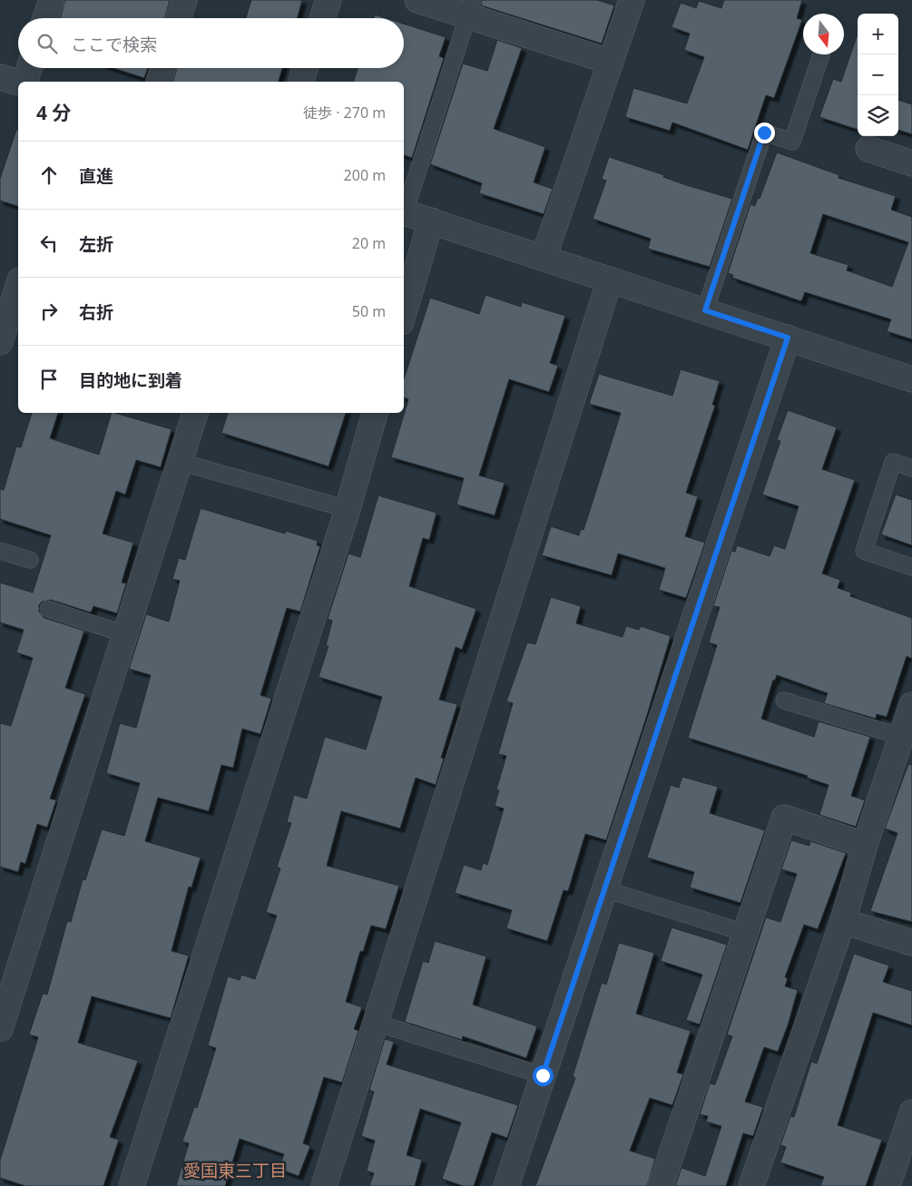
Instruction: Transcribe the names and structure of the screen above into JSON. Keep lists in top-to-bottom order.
{
  "districts": ["愛国東三丁目"],
  "north": "bottom",
  "page": {
    "map_buttons": ["+", "−"],
    "search": "ここで検索",
    "heading": ["4 分", "徒歩 · 270 m"],
    "list": [
      ["直進", "200 m"],
      ["左折", "20 m"],
      ["右折", "50 m"],
      "目的地に到着"
    ]
  }
}
